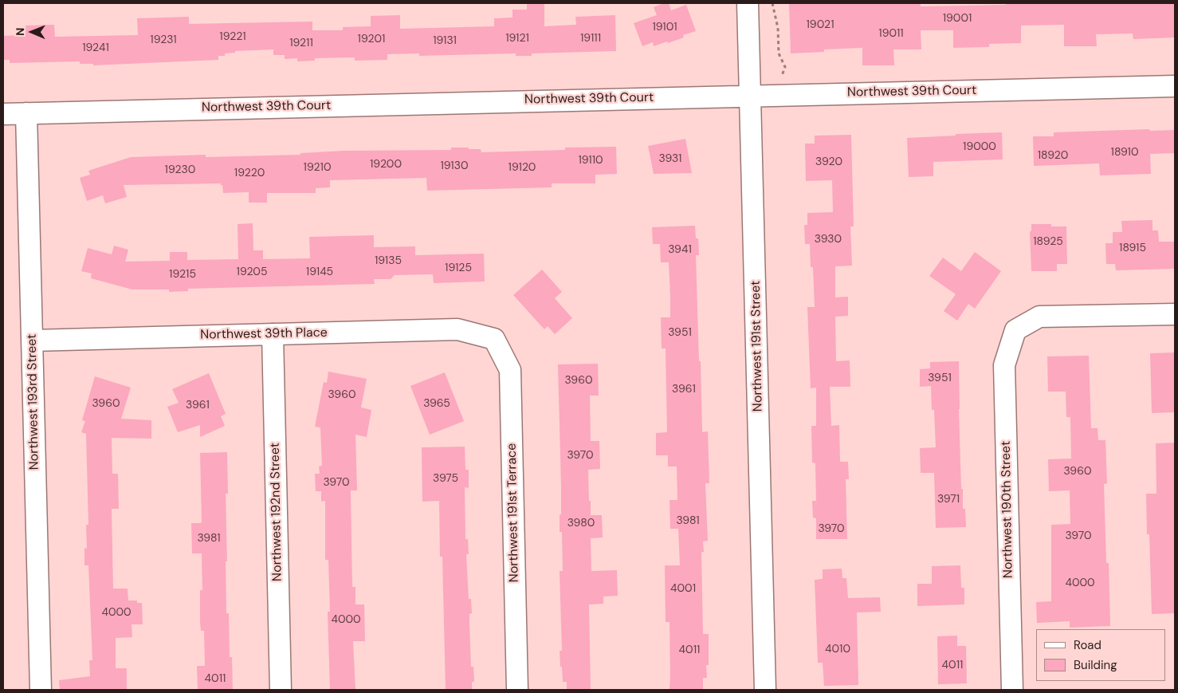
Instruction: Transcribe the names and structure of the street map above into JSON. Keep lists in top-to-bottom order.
{
  "streets": {
    "street": [
      "Northwest 39th Court",
      "Northwest 39th Place",
      "Northwest 191st Street",
      "Northwest 193rd Street",
      "Northwest 190th Street",
      "Northwest 192nd Street",
      "Northwest 191st Terrace"
    ]
  },
  "crossings": [
    ["Northwest 39th Court", "Northwest 191st Street"],
    ["Northwest 39th Court", "Northwest 193rd Street"],
    ["Northwest 39th Place", "Northwest 193rd Street"],
    ["Northwest 39th Place", "Northwest 192nd Street"],
    ["Northwest 39th Place", "Northwest 191st Terrace"]
  ],
  "house_numbers": [
    "19001",
    "19021",
    "19101",
    "19011",
    "19221",
    "19121",
    "19111",
    "19201",
    "19231",
    "19131",
    "19211",
    "19241",
    "19000",
    "18910",
    "18920",
    "3931",
    "19110",
    "3920",
    "19200",
    "19130",
    "19210",
    "19120",
    "19230",
    "19220",
    "3930",
    "18925",
    "18915",
    "3941",
    "19135",
    "19125",
    "19205",
    "19145",
    "19215",
    "3951",
    "3951",
    "3960",
    "3961",
    "3960",
    "3960",
    "3965",
    "3961",
    "3970",
    "3960",
    "3975",
    "3970",
    "3971",
    "3981",
    "3980",
    "3970",
    "3970",
    "3981",
    "4000",
    "4001",
    "4000",
    "4000",
    "4010",
    "4011",
    "4011",
    "4011"
  ],
  "legend": ["Road", "Building"],
  "north": "left"
}
